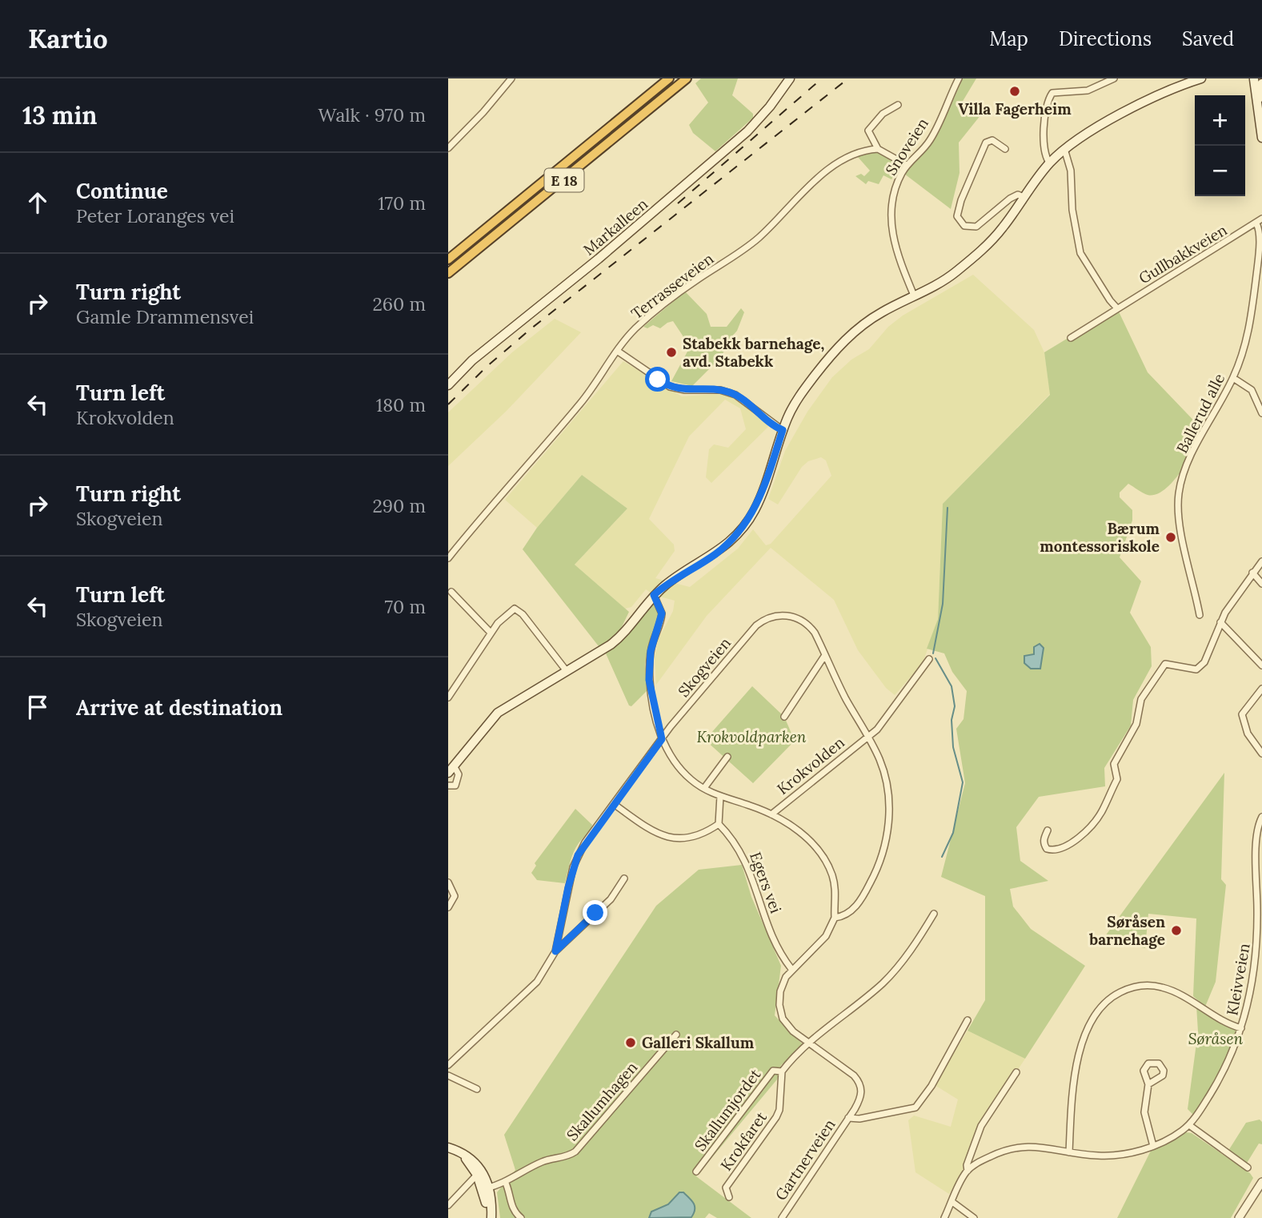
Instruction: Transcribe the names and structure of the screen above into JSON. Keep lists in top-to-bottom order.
{
  "streets": {
    "highway": ["E 18"],
    "main road": ["Markalleen"],
    "street": [
      "Snoveien",
      "Gullbakkveien",
      "Terrasseveien",
      "Ballerud alle",
      "Skogveien",
      "Krokvolden",
      "Egers vei",
      "Kleivveien",
      "Skallumhagen",
      "Skallumjordet",
      "Krokfaret",
      "Gartnerveien"
    ]
  },
  "crossings": [
    ["Gullbakkveien", "Ballerud alle"],
    ["Skogveien", "Krokvolden"],
    ["Skogveien", "Egers vei"],
    ["Skogveien", "Gartnerveien"],
    ["Skallumjordet", "Krokfaret"]
  ],
  "parks": ["Krokvoldparken", "Søråsen"],
  "places": [
    "Villa Fagerheim",
    "Stabekk barnehage, avd. Stabekk",
    "Bærum montessoriskole",
    "Søråsen barnehage",
    "Galleri Skallum"
  ],
  "page": {
    "header": "Kartio",
    "nav": ["Map", "Directions", "Saved"],
    "heading": ["13 min", "Walk · 970 m"],
    "map_buttons": ["+", "−"],
    "list": [
      ["Continue", "Peter Loranges vei", "170 m"],
      ["Turn right", "Gamle Drammensvei", "260 m"],
      ["Turn left", "Krokvolden", "180 m"],
      ["Turn right", "Skogveien", "290 m"],
      ["Turn left", "Skogveien", "70 m"],
      "Arrive at destination"
    ]
  }
}
